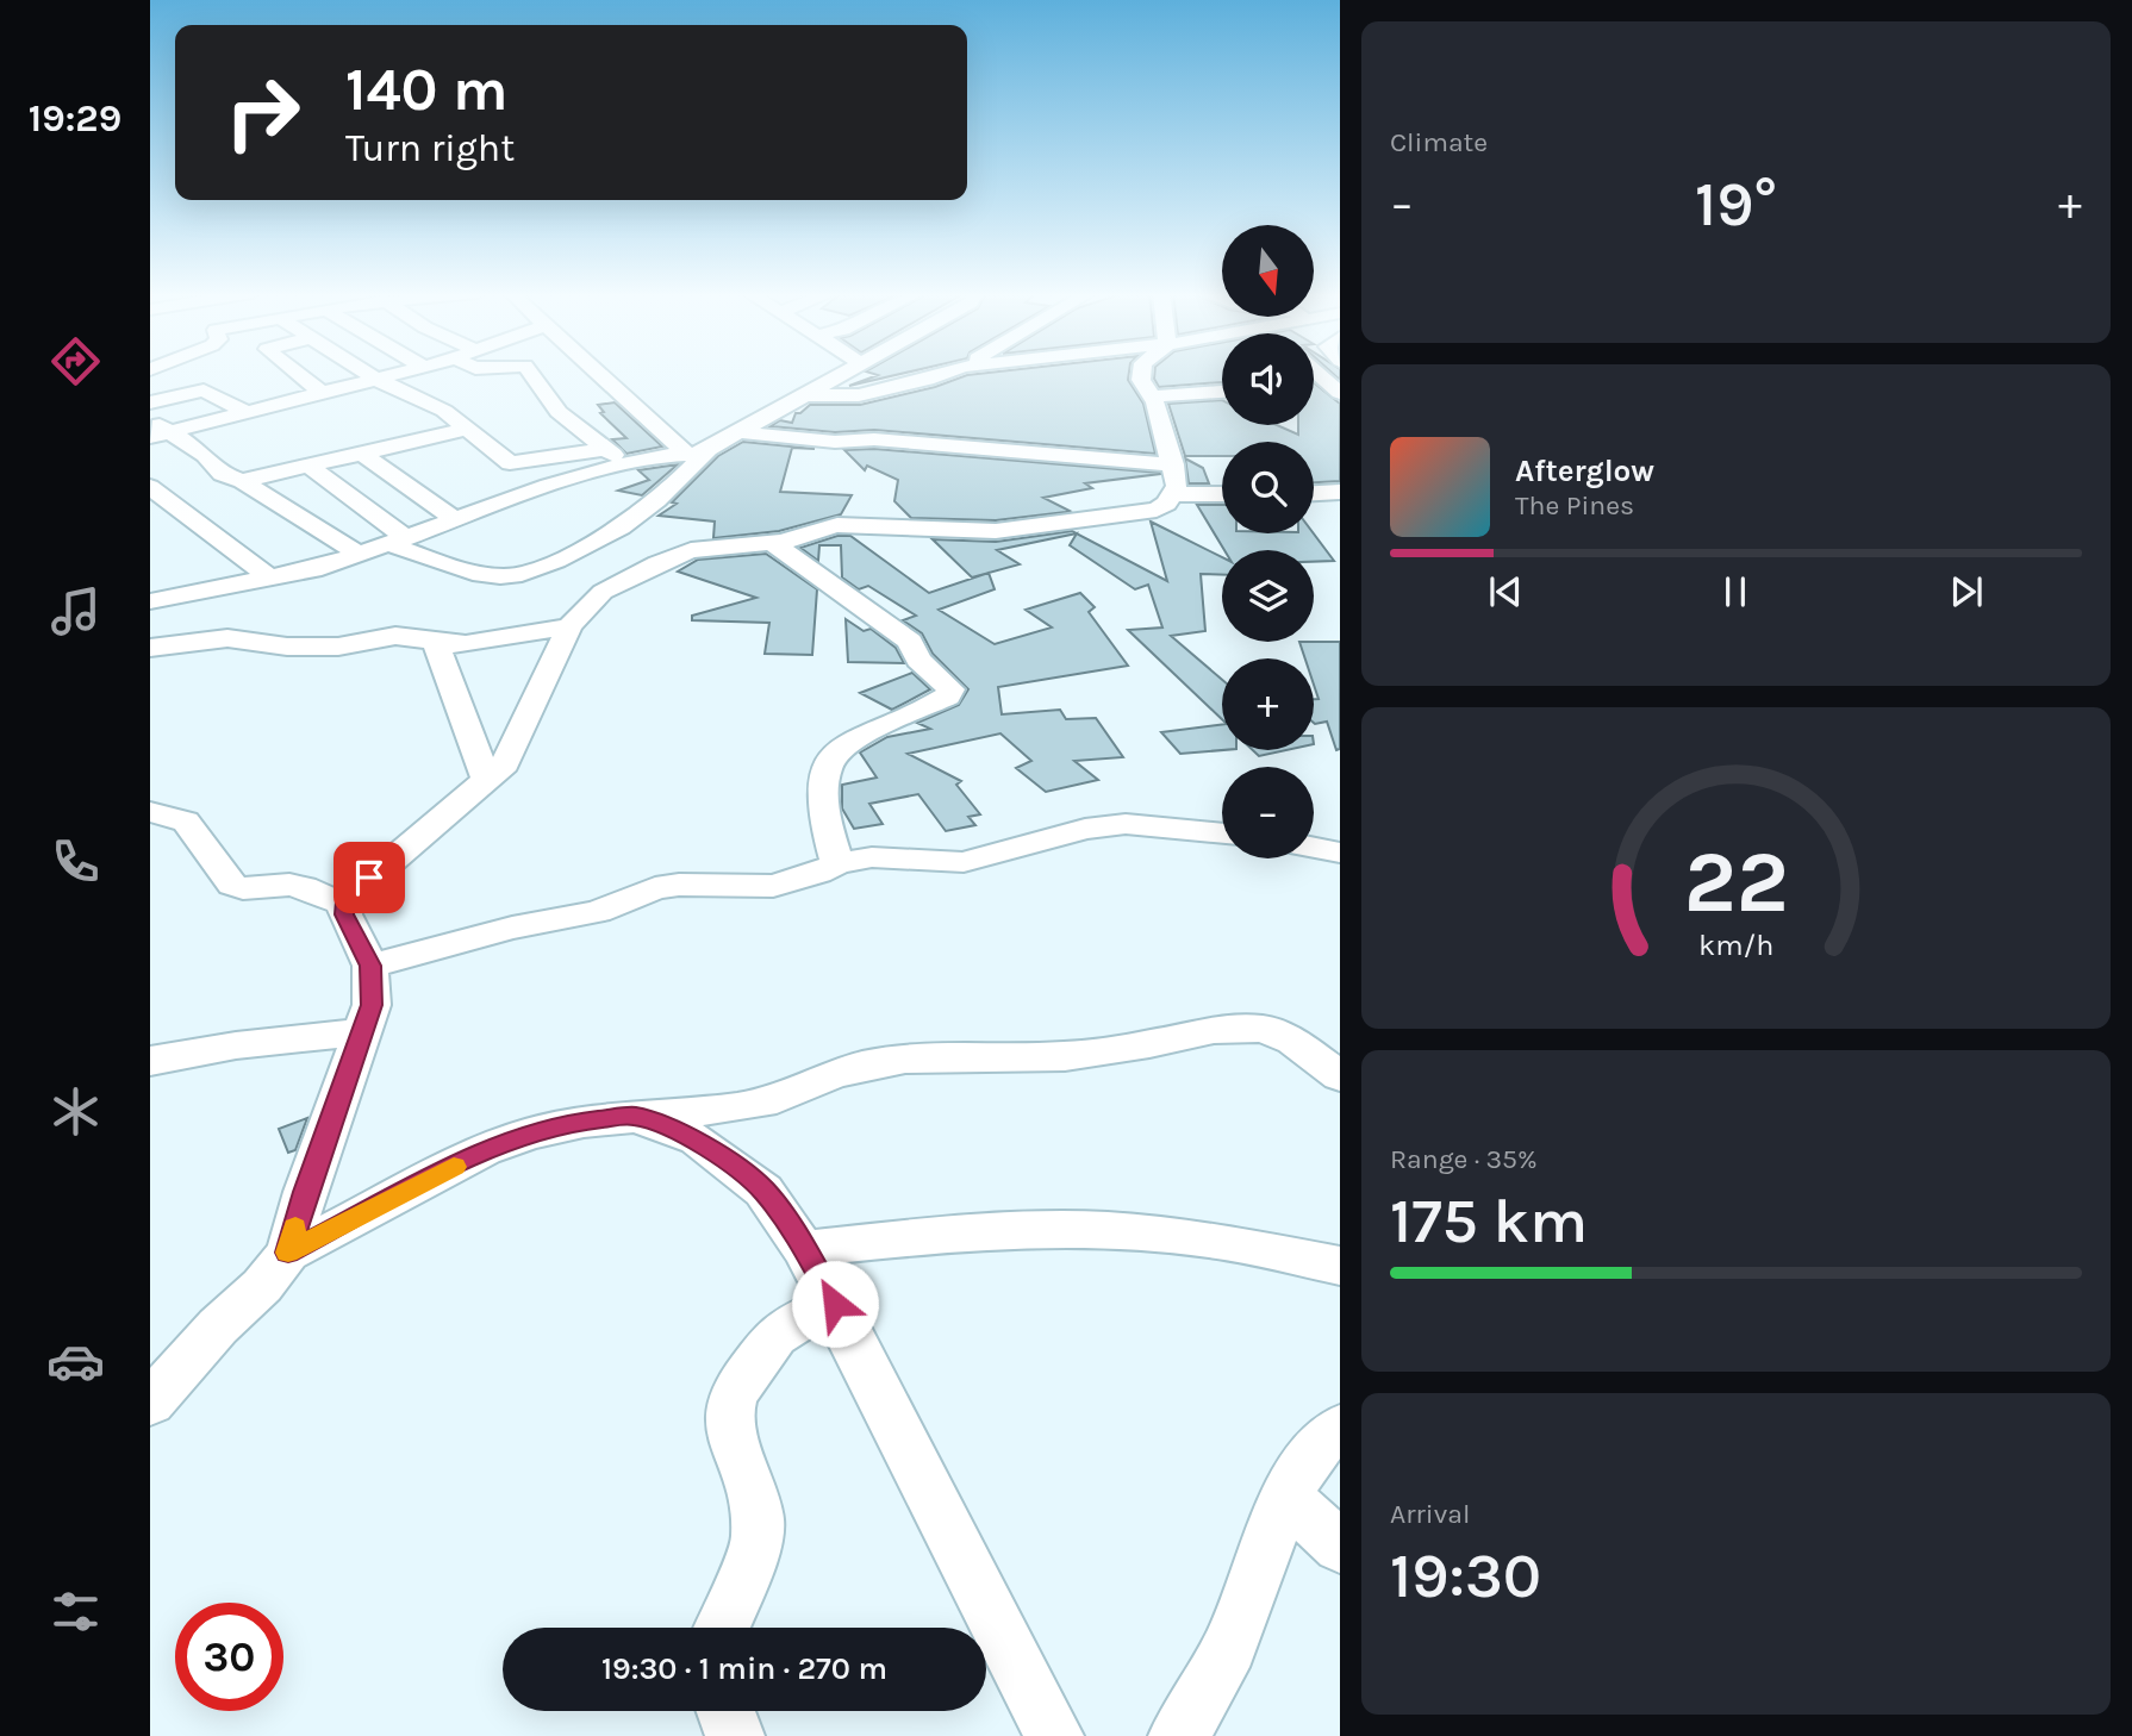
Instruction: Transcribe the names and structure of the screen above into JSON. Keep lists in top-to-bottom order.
{
  "north": "bottom",
  "page": {
    "tabs": "19:29",
    "tile": [
      "Climate",
      ["Range · 35%", "175 km"],
      ["Arrival", "19:30"]
    ],
    "turn": ["140 m", "Turn right"],
    "heat": ["−", "19°", "+"],
    "map_buttons": ["+", "−"],
    "song": ["Afterglow", "The Pines"],
    "limit": "30",
    "trip": "19:30 · 1 min · 270 m",
    "gauge": ["22", "km/h"]
  }
}
